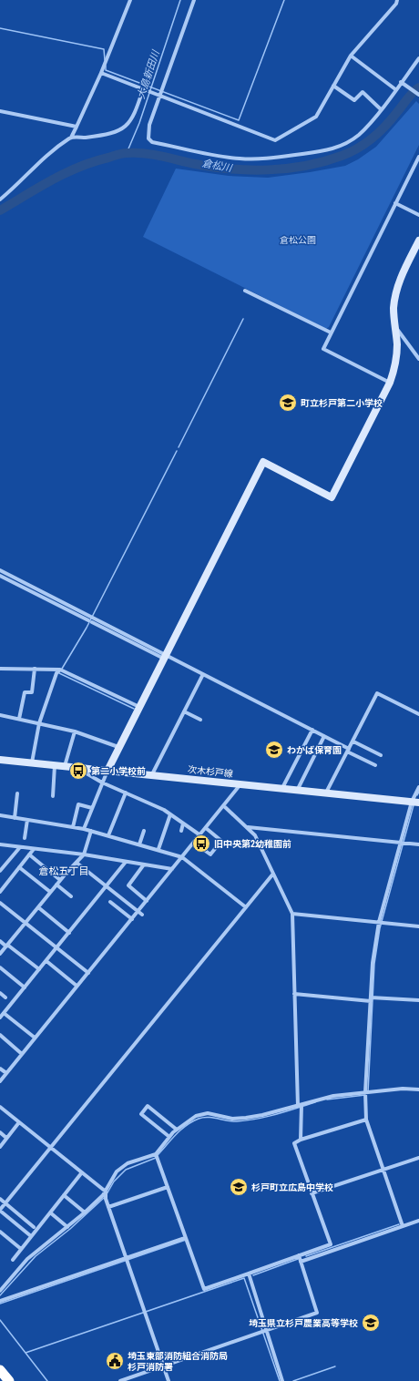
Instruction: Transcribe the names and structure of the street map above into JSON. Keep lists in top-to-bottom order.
{
  "streets": {
    "street": ["次木杉戸線"]
  },
  "districts": ["倉松五丁目"],
  "water": ["大島新田川", "倉松川"],
  "parks": ["倉松公園"],
  "places": {
    "school or university": [
      "町立杉戸第二小学校",
      "わかば保育園",
      "杉戸町立広島中学校",
      "埼玉県立杉戸農業高等学校"
    ],
    "bus stop": ["第二小学校前", "旧中央第2幼稚園前"],
    "public building": ["埼玉東部消防組合消防局 杉戸消防署"]
  }
}
